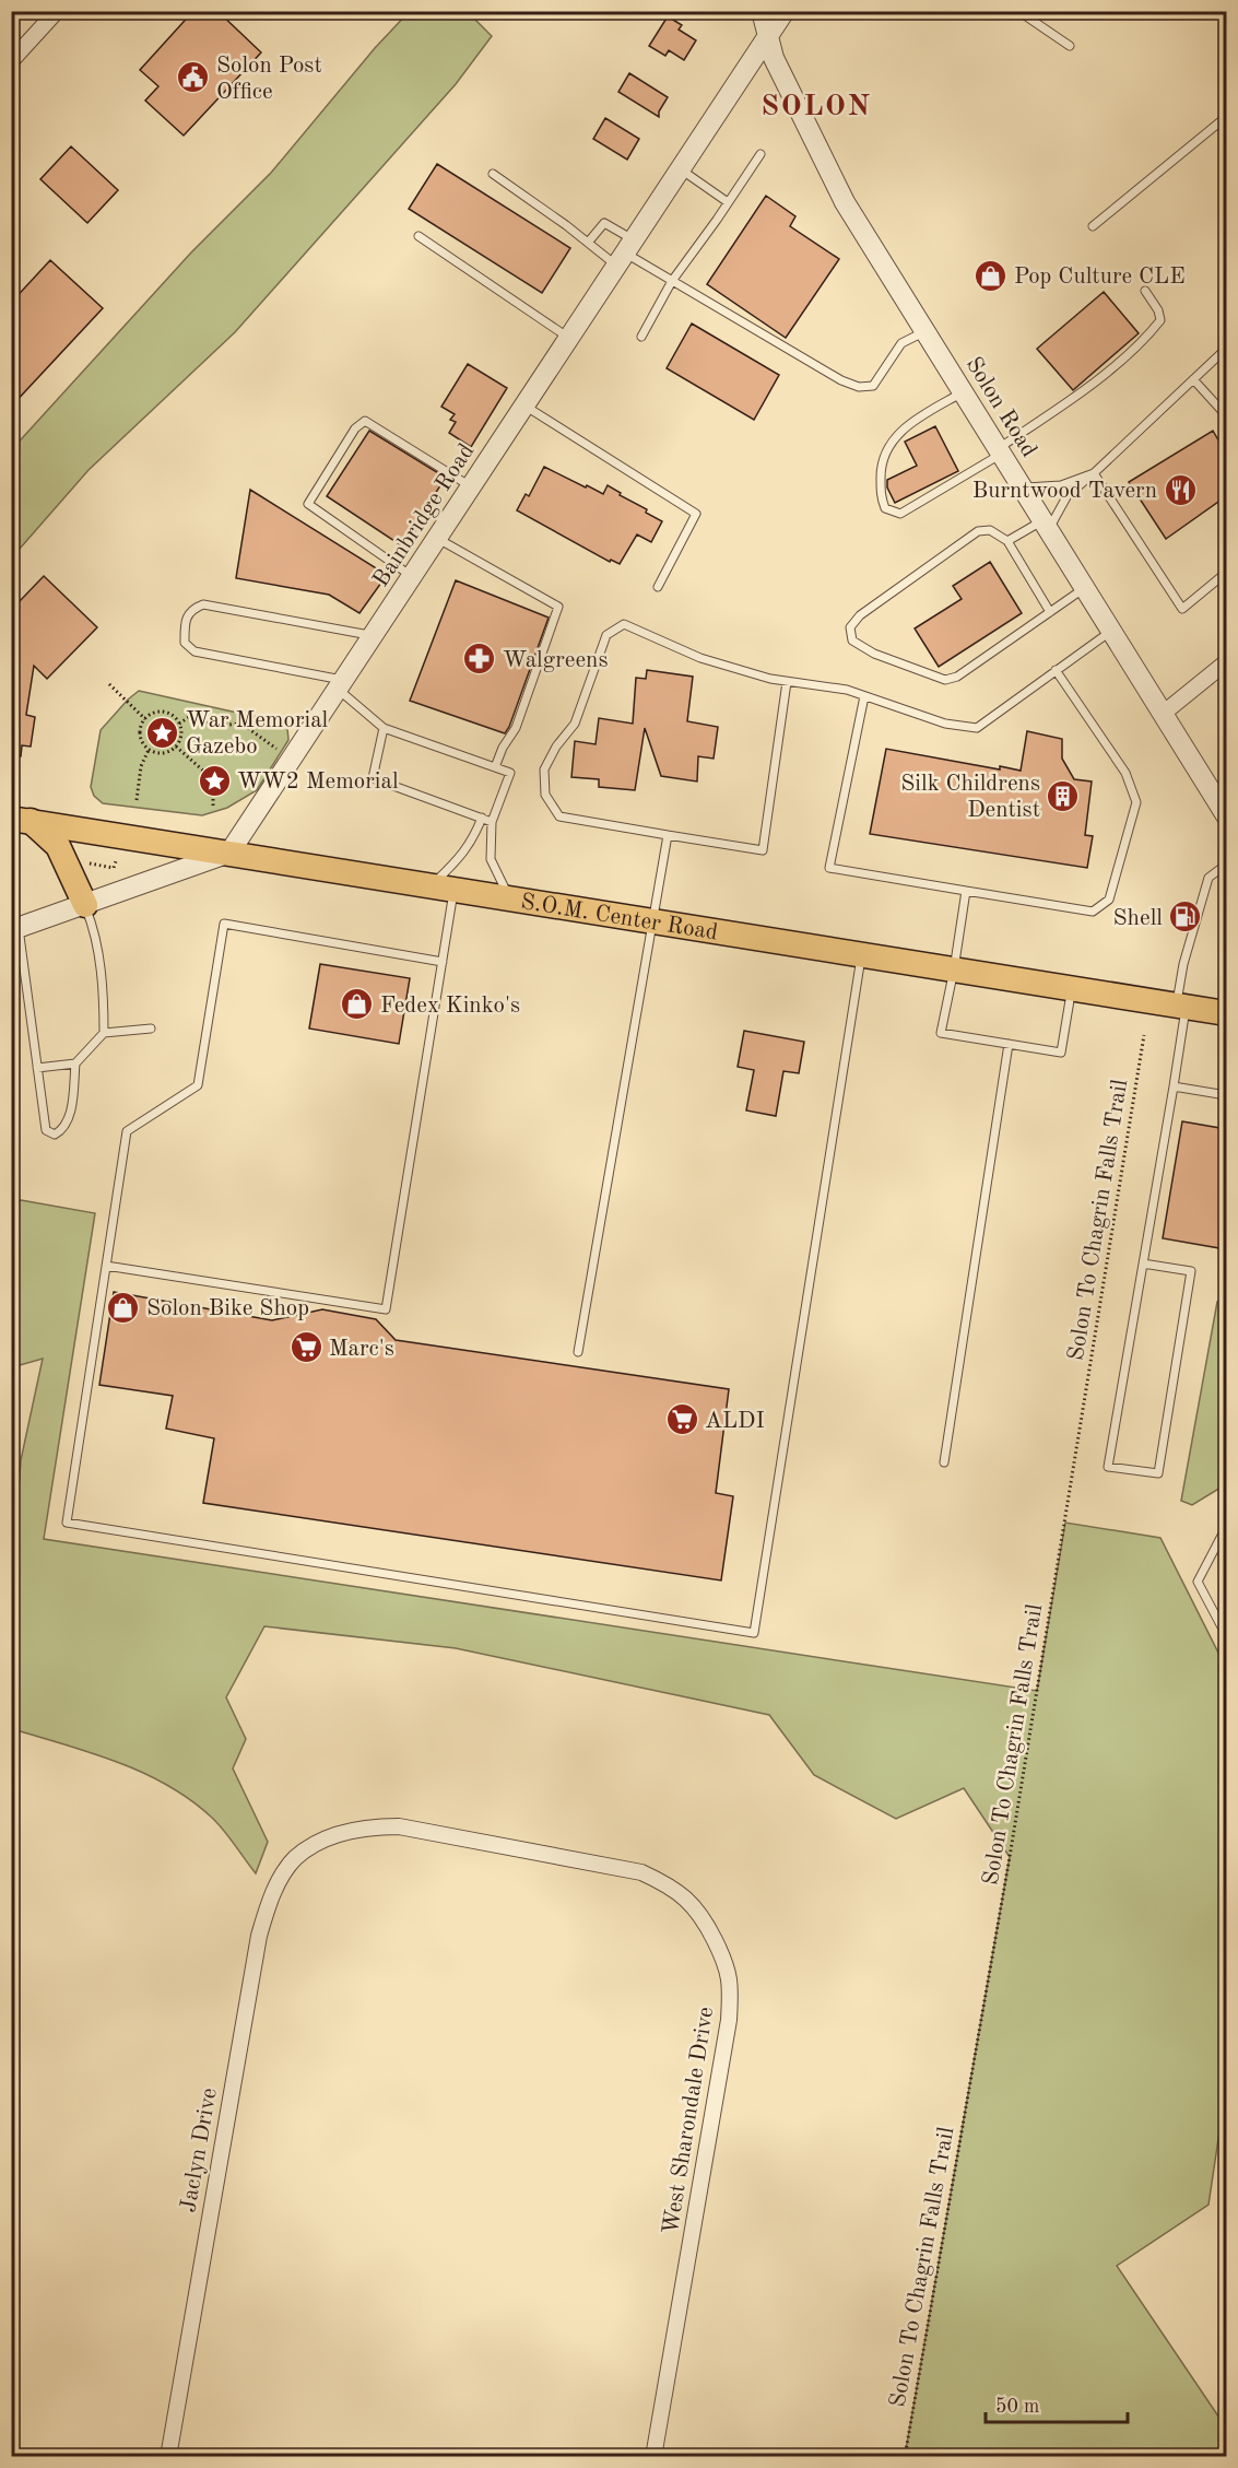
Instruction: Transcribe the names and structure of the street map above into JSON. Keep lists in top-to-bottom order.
{
  "streets": {
    "main road": ["S.O.M. Center Road"],
    "street": [
      "Solon Road",
      "Bainbridge Road",
      "West Sharondale Drive",
      "Jaclyn Drive"
    ],
    "path": ["Solon To Chagrin Falls Trail"]
  },
  "crossings": [
    ["Solon Road", "Bainbridge Road"],
    ["Bainbridge Road", "S.O.M. Center Road"],
    ["West Sharondale Drive", "Jaclyn Drive"]
  ],
  "districts": ["SOLON"],
  "places": {
    "public building": ["Solon Post Office"],
    "shop": ["Pop Culture CLE", "Fedex Kinko's", "Solon Bike Shop"],
    "restaurant": ["Burntwood Tavern"],
    "pharmacy": ["Walgreens"],
    "place": ["War Memorial Gazebo", "WW2 Memorial"],
    "building": ["Silk Childrens Dentist"],
    "fuel station": ["Shell"],
    "supermarket": ["Marc's", "ALDI"]
  },
  "scale_bar": "50 m"
}
